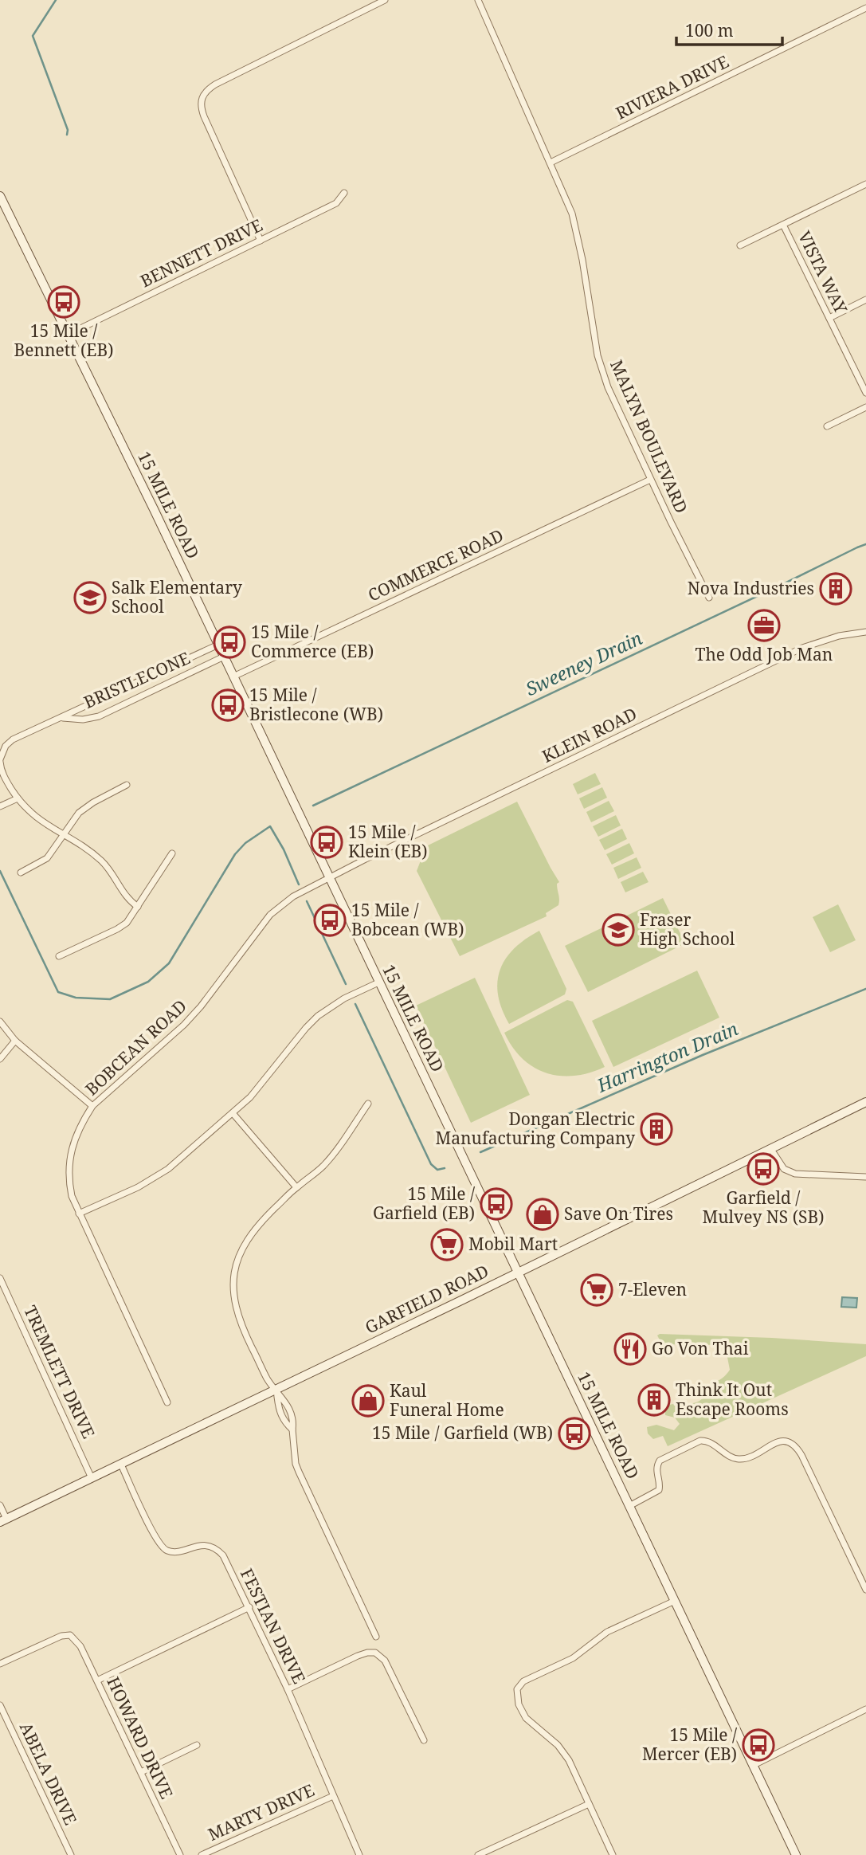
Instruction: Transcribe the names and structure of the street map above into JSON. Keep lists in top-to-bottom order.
{
  "streets": {
    "main road": ["15 MILE ROAD", "GARFIELD ROAD"],
    "street": [
      "RIVIERA DRIVE",
      "BENNETT DRIVE",
      "VISTA WAY",
      "MALYN BOULEVARD",
      "COMMERCE ROAD",
      "BRISTLECONE",
      "KLEIN ROAD",
      "BOBCEAN ROAD",
      "TREMLETT DRIVE",
      "FESTIAN DRIVE",
      "HOWARD DRIVE",
      "ABELA DRIVE",
      "MARTY DRIVE"
    ]
  },
  "crossings": [
    ["RIVIERA DRIVE", "MALYN BOULEVARD"],
    ["BENNETT DRIVE", "15 MILE ROAD"],
    ["MALYN BOULEVARD", "COMMERCE ROAD"],
    ["15 MILE ROAD", "COMMERCE ROAD"],
    ["15 MILE ROAD", "BRISTLECONE"],
    ["15 MILE ROAD", "KLEIN ROAD"],
    ["15 MILE ROAD", "BOBCEAN ROAD"],
    ["15 MILE ROAD", "GARFIELD ROAD"],
    ["KLEIN ROAD", "BOBCEAN ROAD"],
    ["GARFIELD ROAD", "TREMLETT DRIVE"],
    ["GARFIELD ROAD", "FESTIAN DRIVE"],
    ["FESTIAN DRIVE", "MARTY DRIVE"]
  ],
  "water": ["Sweeney Drain", "Harrington Drain"],
  "places": {
    "bus stop": [
      "15 Mile / Bennett (EB)",
      "15 Mile / Commerce (EB)",
      "15 Mile / Bristlecone (WB)",
      "15 Mile / Klein (EB)",
      "15 Mile / Bobcean (WB)",
      "Garfield / Mulvey NS (SB)",
      "15 Mile / Garfield (EB)",
      "15 Mile / Garfield (WB)",
      "15 Mile / Mercer (EB)"
    ],
    "building": ["Nova Industries", "Dongan Electric Manufacturing Company", "Think It Out Escape Rooms"],
    "school or university": ["Salk Elementary School", "Fraser High School"],
    "office": ["The Odd Job Man"],
    "shop": ["Save On Tires", "Kaul Funeral Home"],
    "supermarket": ["Mobil Mart", "7-Eleven"],
    "restaurant": ["Go Von Thai"]
  },
  "scale_bar": "100 m"
}
